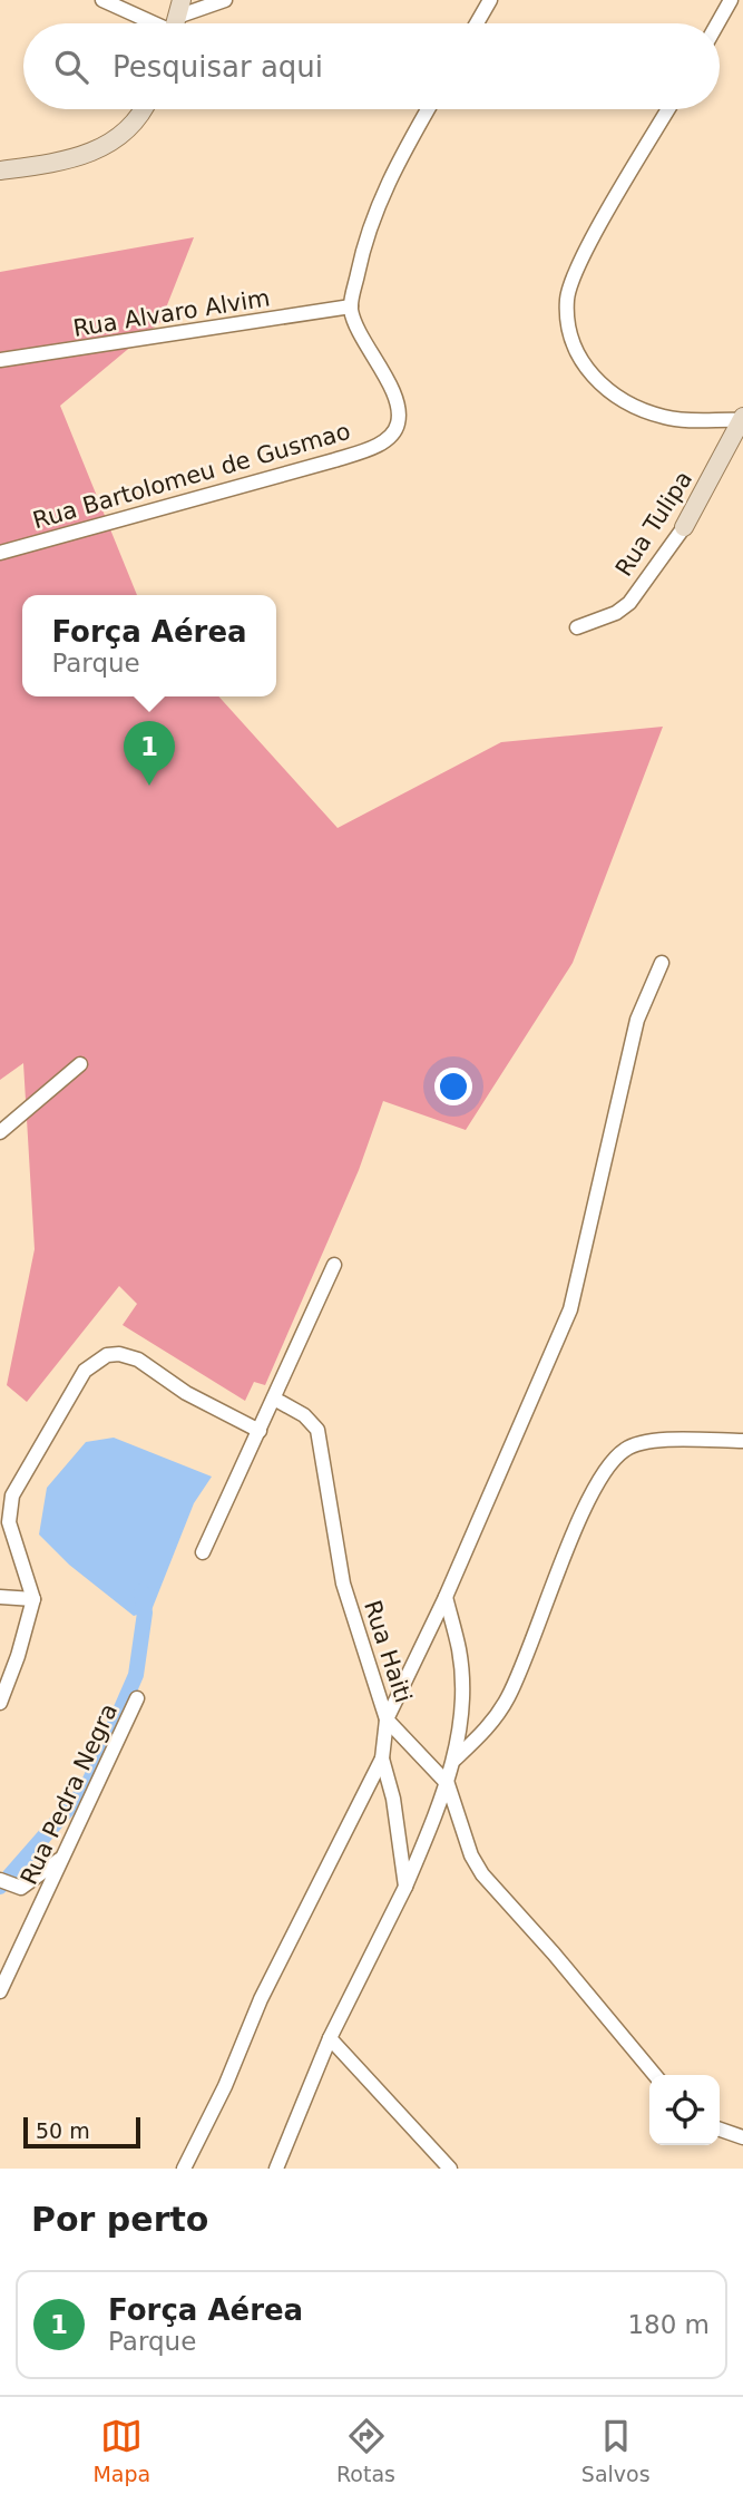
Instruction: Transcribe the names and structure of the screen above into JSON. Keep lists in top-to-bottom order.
{
  "streets": {
    "main road": ["Rua Tulipa"],
    "street": [
      "Rua Alvaro Alvim",
      "Rua Bartolomeu de Gusmao",
      "Rua Haiti",
      "Rua Pedra Negra"
    ]
  },
  "crossings": [
    ["Rua Alvaro Alvim", "Rua Bartolomeu de Gusmao"]
  ],
  "scale_bar": "50 m",
  "page": {
    "search": "Pesquisar aqui",
    "popup": ["Força Aérea", "Parque"],
    "pins": "1",
    "scale": "50 m",
    "heading": "Por perto",
    "list": [
      {
        "mark": "1",
        "name": "Força Aérea",
        "note": "Parque",
        "value": "180 m"
      }
    ],
    "nav": ["Mapa", "Rotas", "Salvos"]
  }
}
